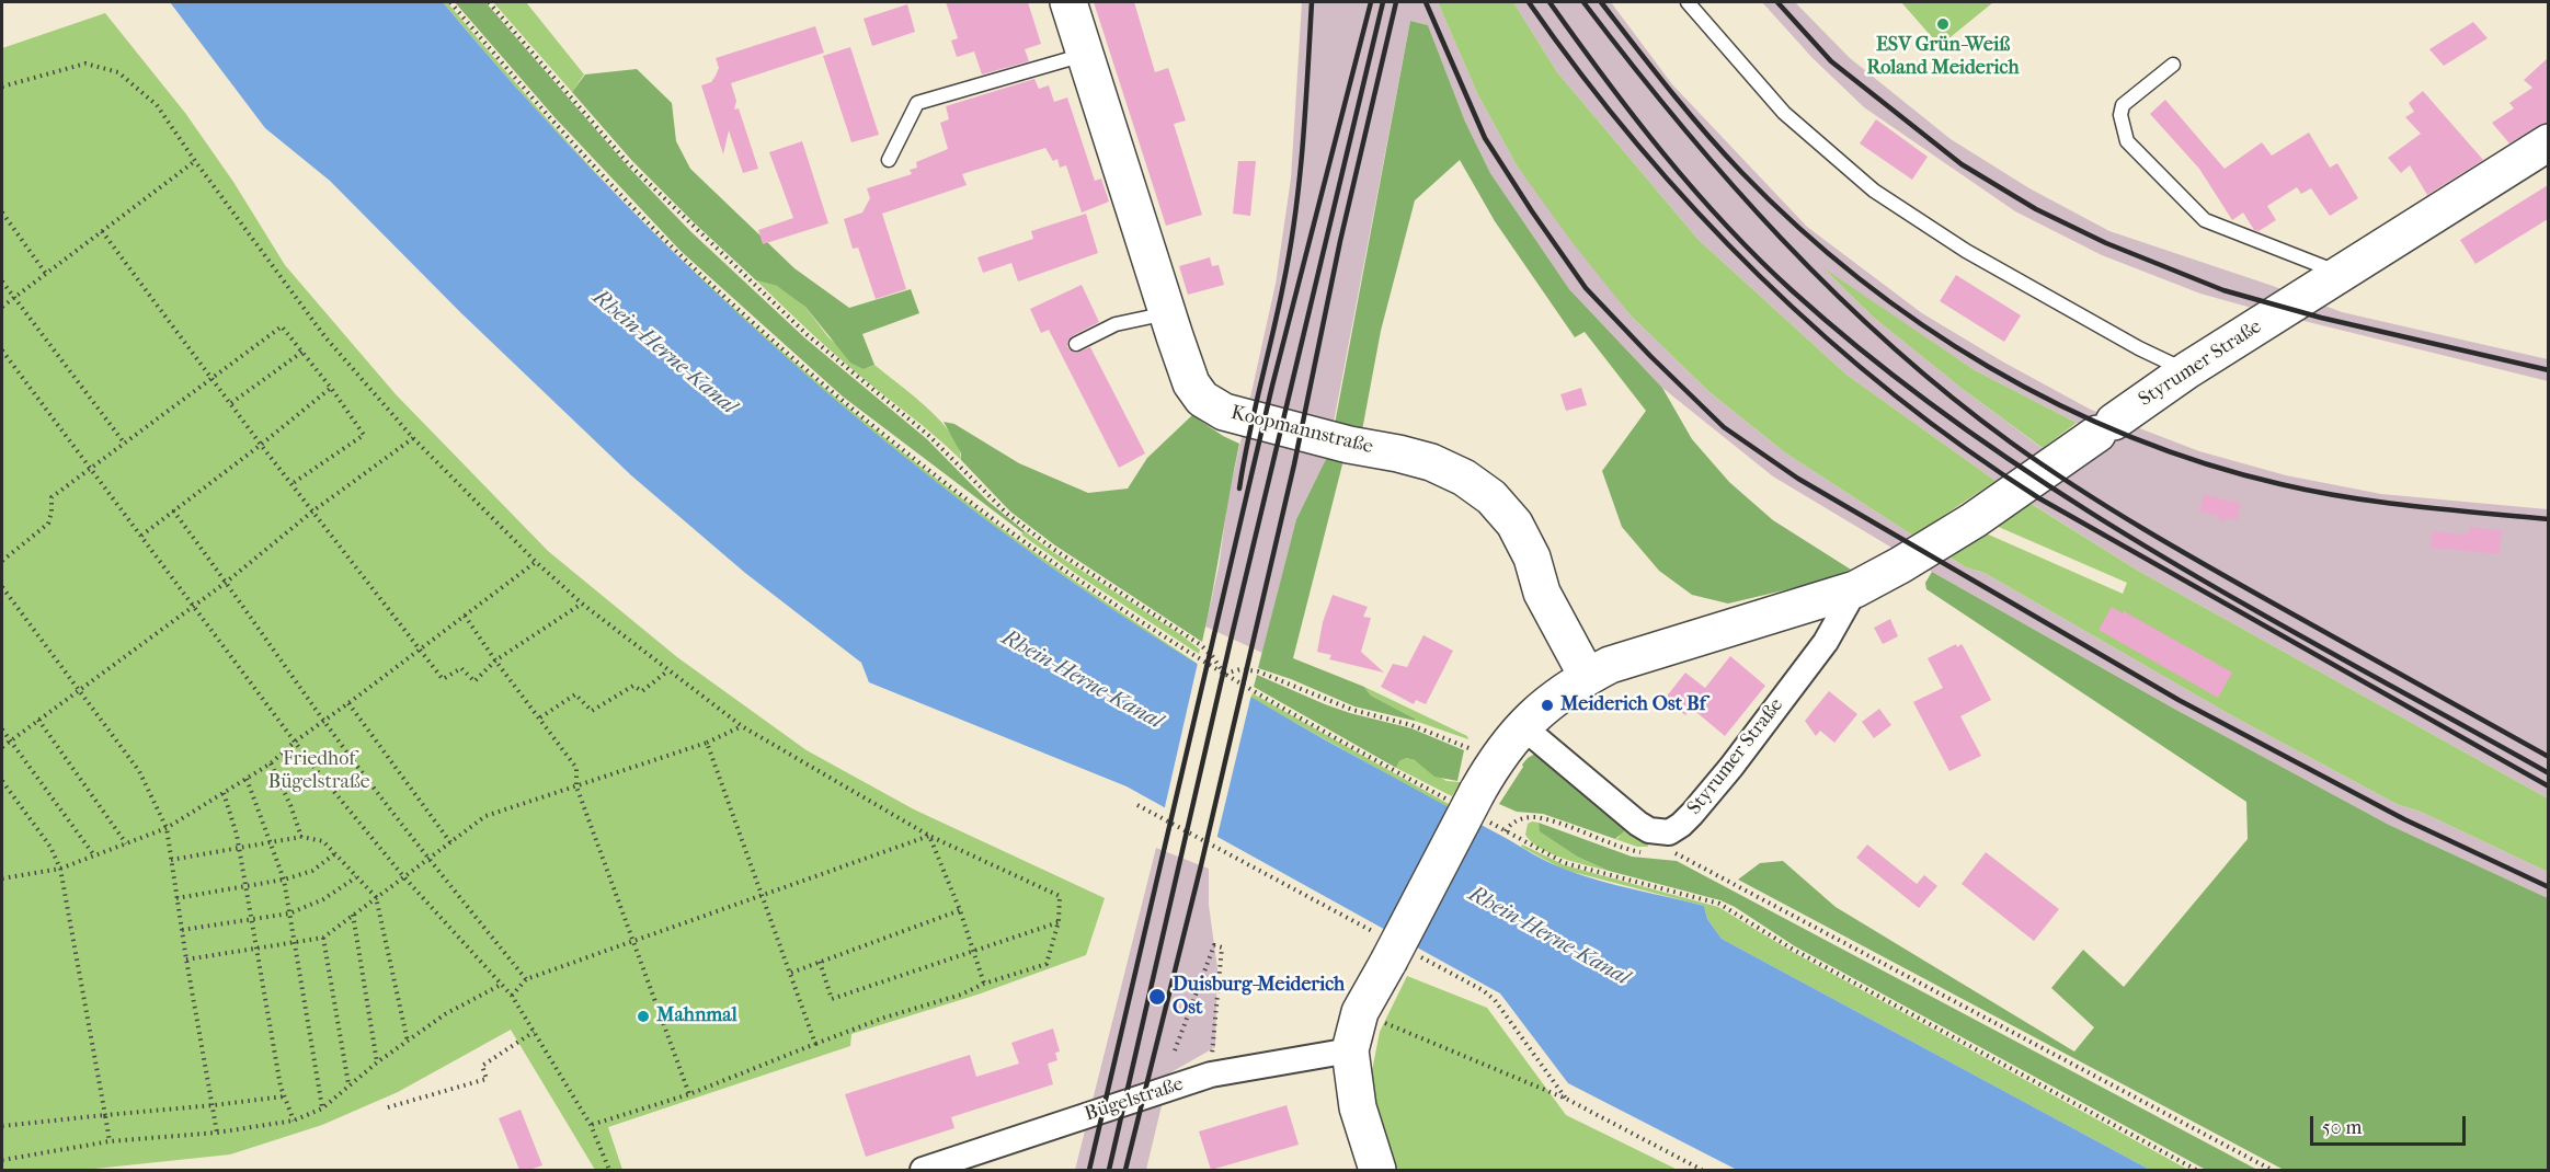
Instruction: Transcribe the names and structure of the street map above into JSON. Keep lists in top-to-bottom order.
{
  "streets": {
    "street": ["Styrumer Straße", "Koopmannstraße", "Bügelstraße"]
  },
  "crossings": [
    ["Styrumer Straße", "Koopmannstraße"]
  ],
  "water": ["Rhein-Herne-Kanal"],
  "parks": ["Friedhof Bügelstraße"],
  "places": [
    "ESV Grün-Weiß Roland Meiderich",
    "Meiderich Ost Bf",
    "Duisburg-Meiderich Ost",
    "Mahnmal"
  ],
  "scale_bar": "50 m"
}
